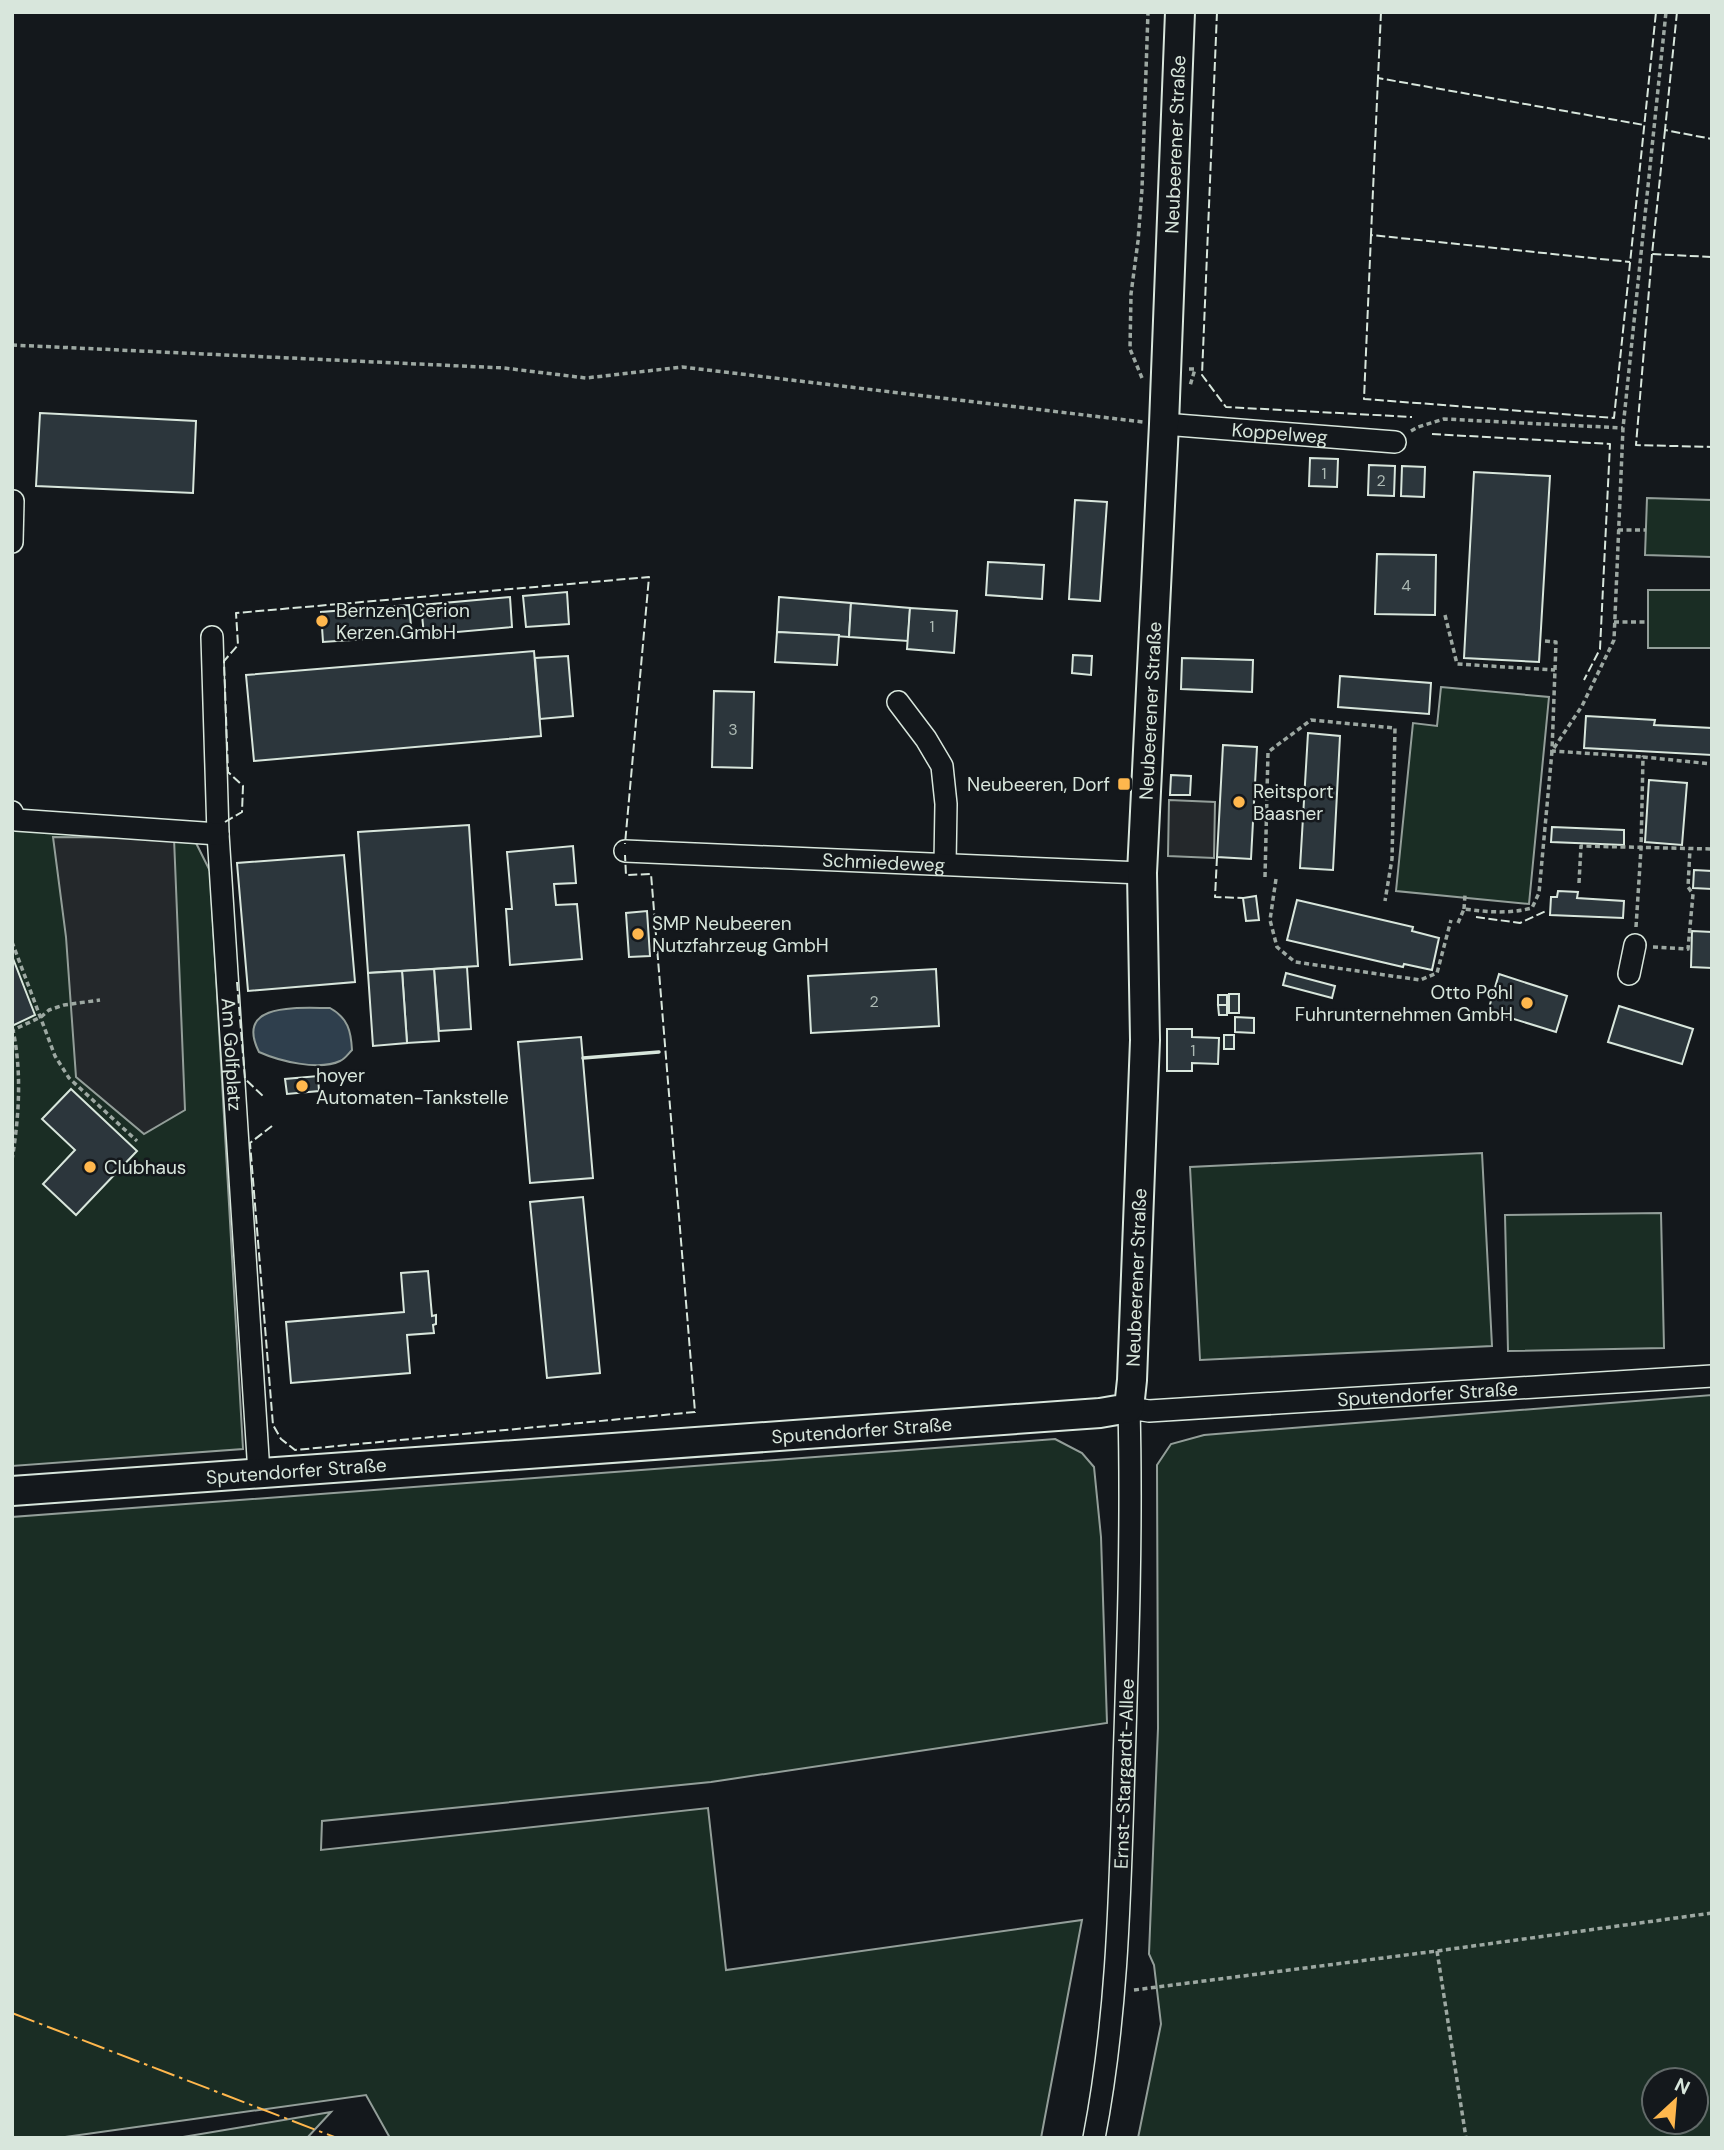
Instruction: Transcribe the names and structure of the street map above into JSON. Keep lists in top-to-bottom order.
{
  "streets": {
    "main road": ["Neubeerener Straße", "Sputendorfer Straße"],
    "street": [
      "Koppelweg",
      "Schmiedeweg",
      "Am Golfplatz",
      "Ernst-Stargardt-Allee"
    ]
  },
  "crossings": [
    ["Neubeerener Straße", "Koppelweg"],
    ["Neubeerener Straße", "Schmiedeweg"],
    ["Neubeerener Straße", "Sputendorfer Straße"],
    ["Neubeerener Straße", "Ernst-Stargardt-Allee"],
    ["Am Golfplatz", "Sputendorfer Straße"],
    ["Sputendorfer Straße", "Ernst-Stargardt-Allee"]
  ],
  "places": {
    "other": [
      "Bernzen Cerion Kerzen GmbH",
      "Reitsport Baasner",
      "SMP Neubeeren Nutzfahrzeug GmbH",
      "Otto Pohl Fuhrunternehmen GmbH",
      "hoyer Automaten-Tankstelle",
      "Clubhaus"
    ],
    "transit": ["Neubeeren, Dorf"]
  },
  "house_numbers": [
    "1",
    "2",
    "4",
    "1",
    "3",
    "2",
    "1"
  ],
  "north": "top right"
}
